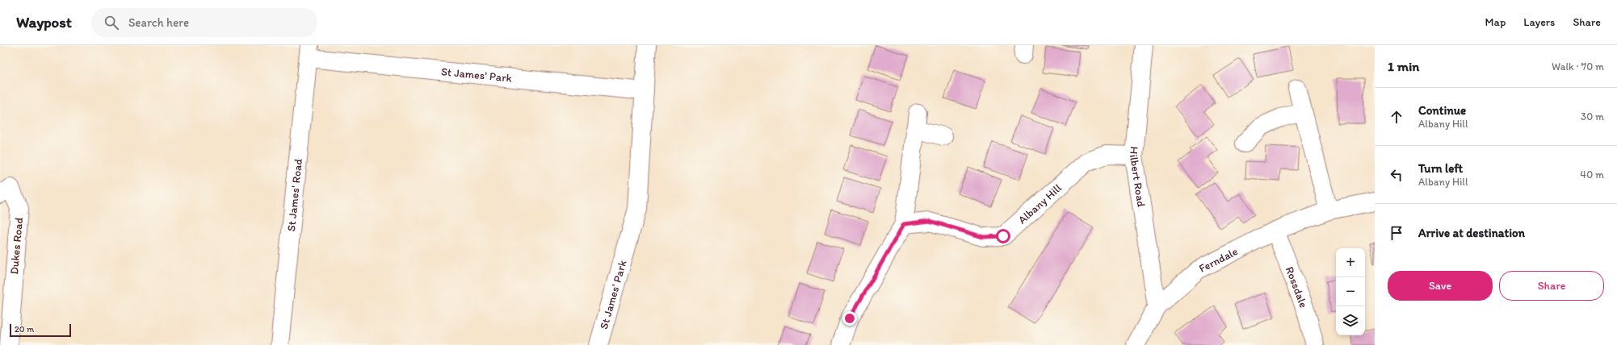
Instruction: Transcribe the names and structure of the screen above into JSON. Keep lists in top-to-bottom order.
{
  "streets": {
    "street": [
      "St James' Park",
      "Hilbert Road",
      "St James' Road",
      "Albany Hill",
      "Dukes Road",
      "Ferndale",
      "Rossdale"
    ]
  },
  "crossings": [
    ["St James' Park", "St James' Road"],
    ["Hilbert Road", "Albany Hill"],
    ["Hilbert Road", "Ferndale"],
    ["Ferndale", "Rossdale"]
  ],
  "scale_bar": "20 m",
  "page": {
    "header": "Waypost",
    "search": "Search here",
    "nav": ["Map", "Layers", "Share"],
    "heading": ["1 min", "Walk · 70 m"],
    "list": [
      ["Continue", "Albany Hill", "30 m"],
      ["Turn left", "Albany Hill", "40 m"],
      "Arrive at destination"
    ],
    "map_buttons": ["+", "−"],
    "buttons": ["Save", "Share"],
    "scale": "20 m"
  }
}
